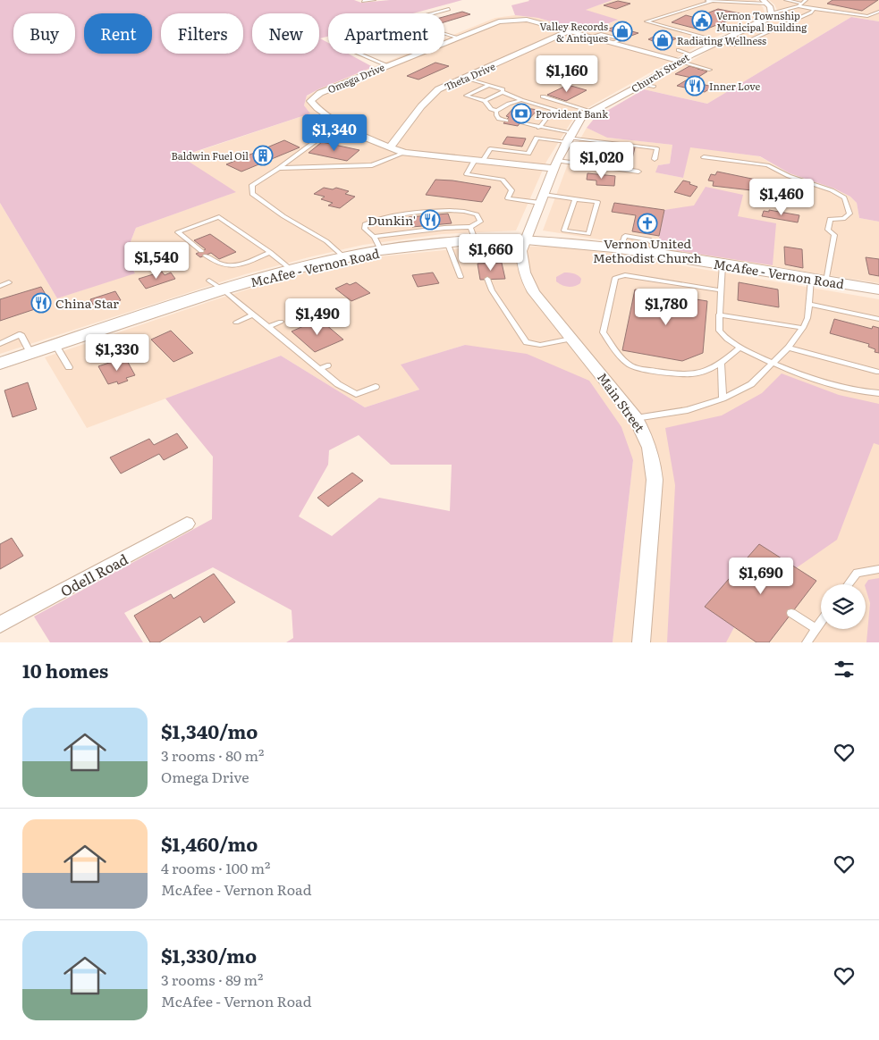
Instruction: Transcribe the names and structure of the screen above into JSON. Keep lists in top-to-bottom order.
{
  "streets": {
    "main road": ["McAfee - Vernon Road"],
    "street": [
      "Church Street",
      "Theta Drive",
      "Omega Drive",
      "Main Street",
      "Odell Road"
    ]
  },
  "crossings": [
    ["Church Street", "Omega Drive"],
    ["Church Street", "McAfee - Vernon Road"],
    ["Church Street", "Main Street"],
    ["Theta Drive", "Omega Drive"],
    ["McAfee - Vernon Road", "Main Street"]
  ],
  "places": {
    "public building": ["Vernon Township Municipal Building"],
    "shop": ["Valley Records & Antiques", "Radiating Wellness"],
    "restaurant": ["Inner Love", "Dunkin'", "China Star"],
    "bank": ["Provident Bank"],
    "building": ["Baldwin Fuel Oil"],
    "church": ["Vernon United Methodist Church"]
  },
  "page": {
    "chip": [
      "Buy",
      "Rent",
      "Filters",
      "New",
      "Apartment"
    ],
    "price": [
      "$1,160",
      "$1,340",
      "$1,020",
      "$1,460",
      "$1,660",
      "$1,540",
      "$1,780",
      "$1,490",
      "$1,330",
      "$1,690"
    ],
    "heading": "10 homes",
    "list": [
      {
        "name": "$1,340/mo",
        "note": "3 rooms · 80 m² · Omega Drive"
      },
      {
        "name": "$1,460/mo",
        "note": "4 rooms · 100 m² · McAfee - Vernon Road"
      },
      {
        "name": "$1,330/mo",
        "note": "3 rooms · 89 m² · McAfee - Vernon Road"
      }
    ]
  }
}
